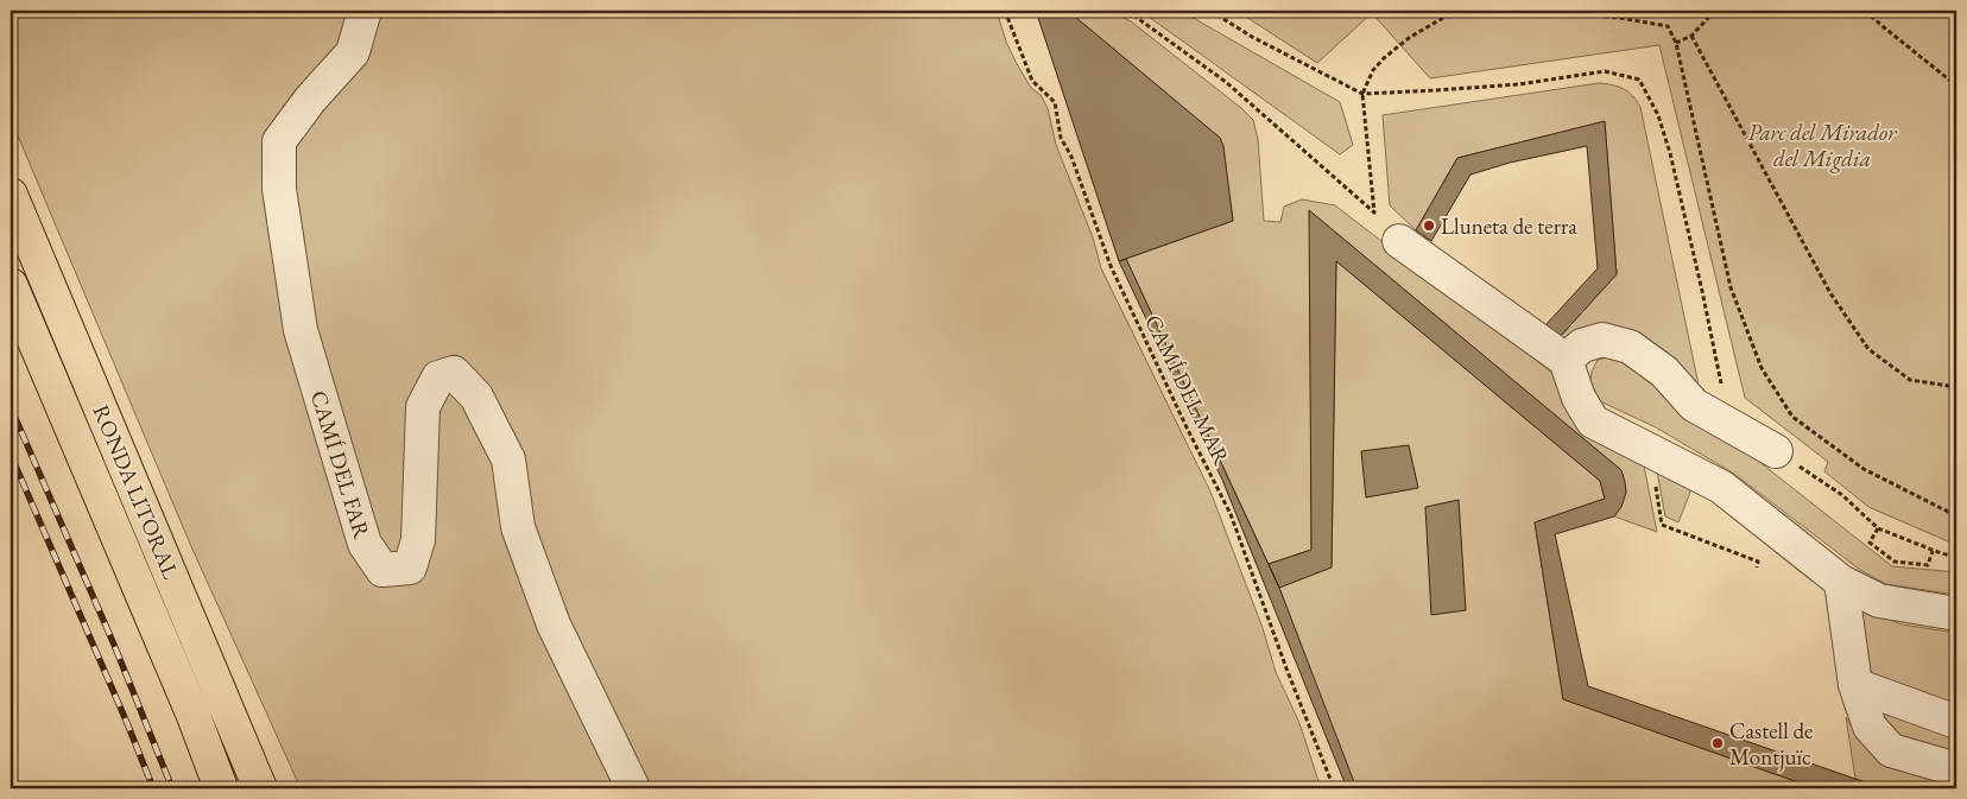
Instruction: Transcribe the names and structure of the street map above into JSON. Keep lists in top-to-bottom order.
{
  "streets": {
    "highway": ["RONDA LITORAL"],
    "lane": ["CAMÍ DEL FAR"],
    "path": ["CAMÍ DEL MAR"]
  },
  "parks": ["Parc del Mirador del Migdia"],
  "places": ["Lluneta de terra", "Castell de Montjuïc"]
}
